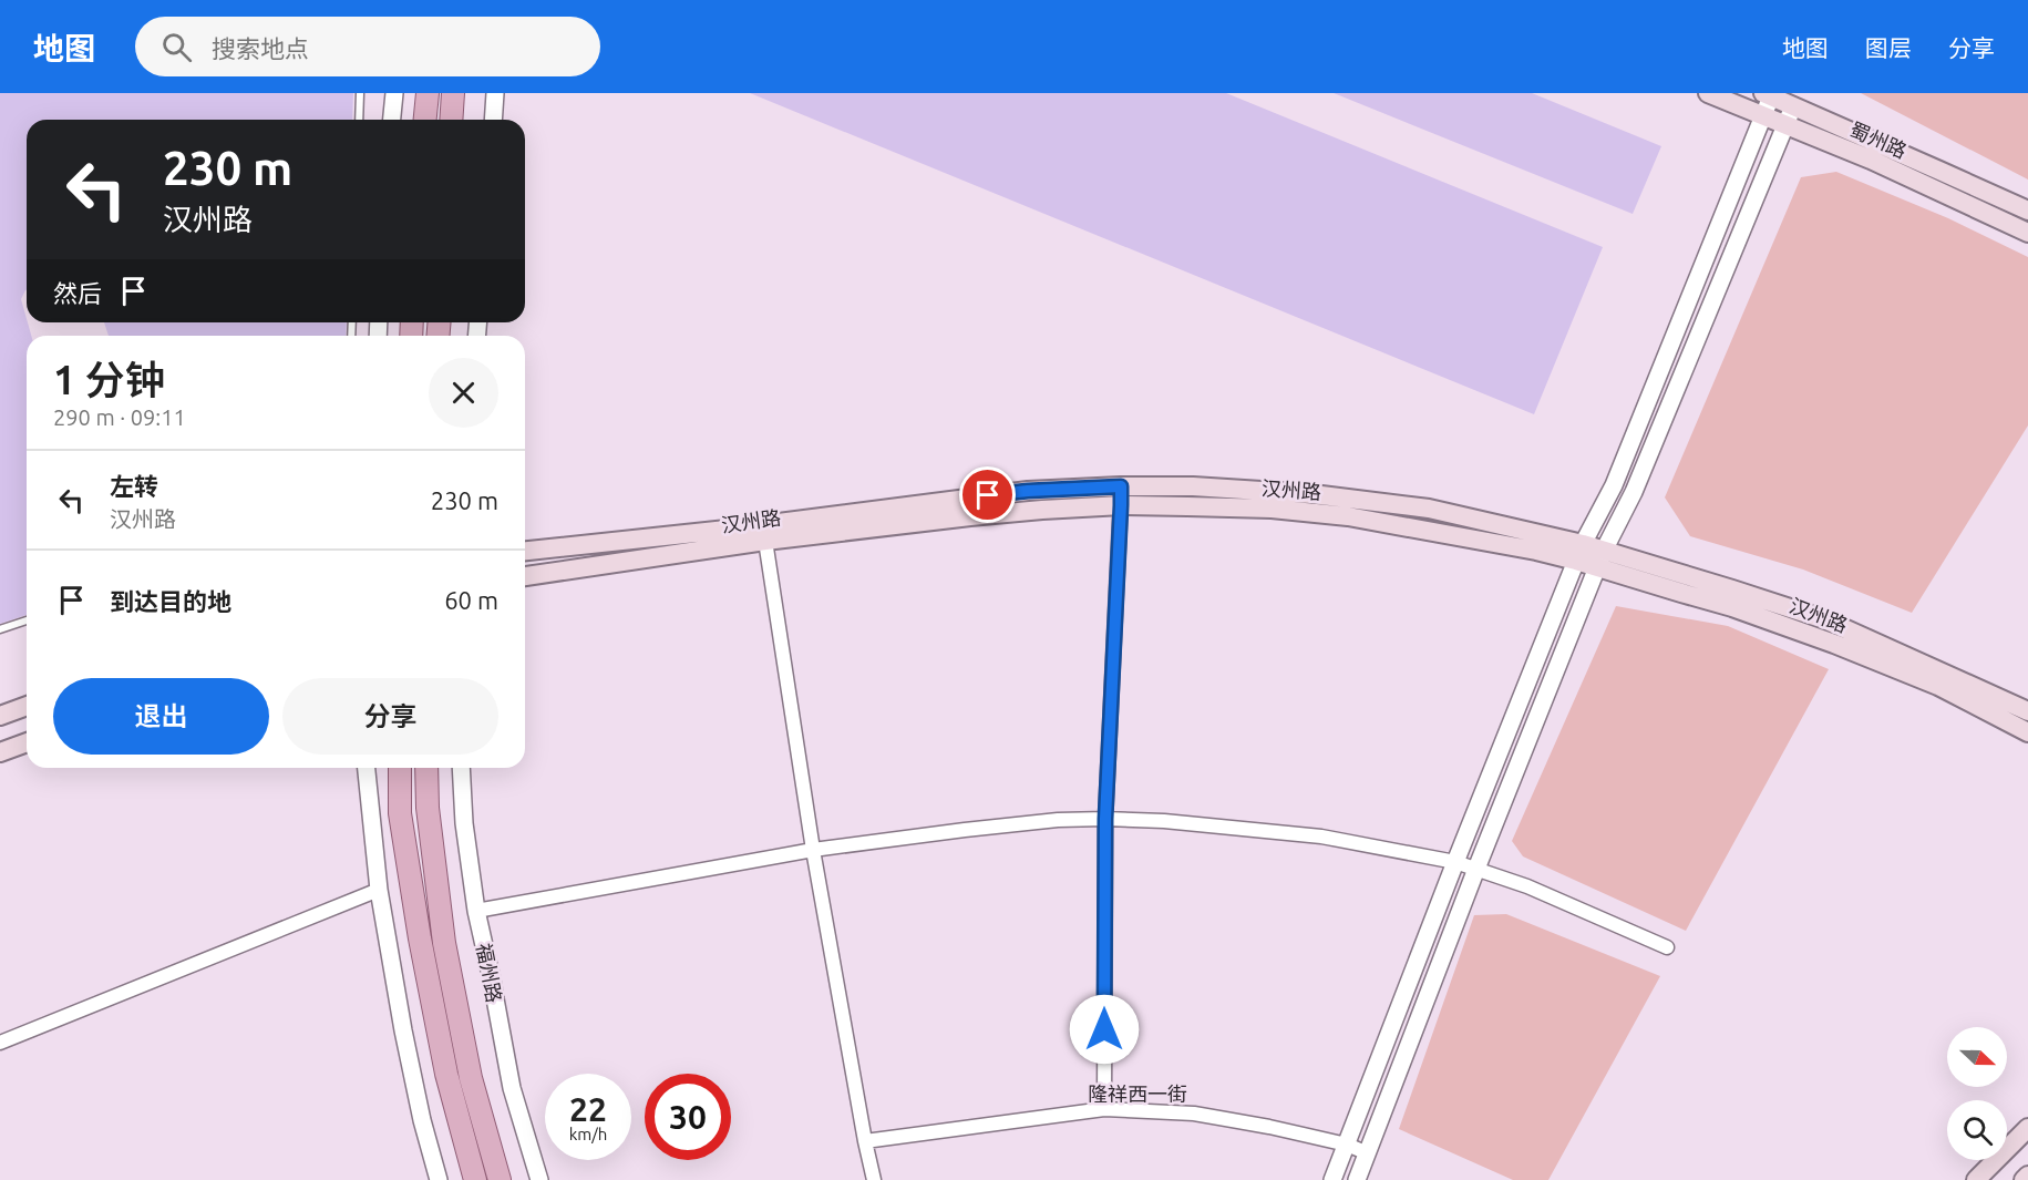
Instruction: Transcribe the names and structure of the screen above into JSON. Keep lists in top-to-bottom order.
{
  "streets": {
    "main road": ["蜀州路", "汉州路", "福州路"],
    "street": ["隆祥西一街"]
  },
  "north": "right",
  "page": {
    "header": "地图",
    "search": "搜索地点",
    "nav": ["地图", "图层", "分享"],
    "turn": ["230 m", "汉州路"],
    "then": "然后",
    "heading": ["1 分钟", "290 m · 09:11"],
    "list": [
      {
        "name": "左转",
        "note": "汉州路",
        "value": "230 m"
      },
      {
        "name": "到达目的地",
        "value": "60 m"
      }
    ],
    "buttons": ["退出", "分享"],
    "speed": "22 km/h",
    "limit": "30"
  }
}
